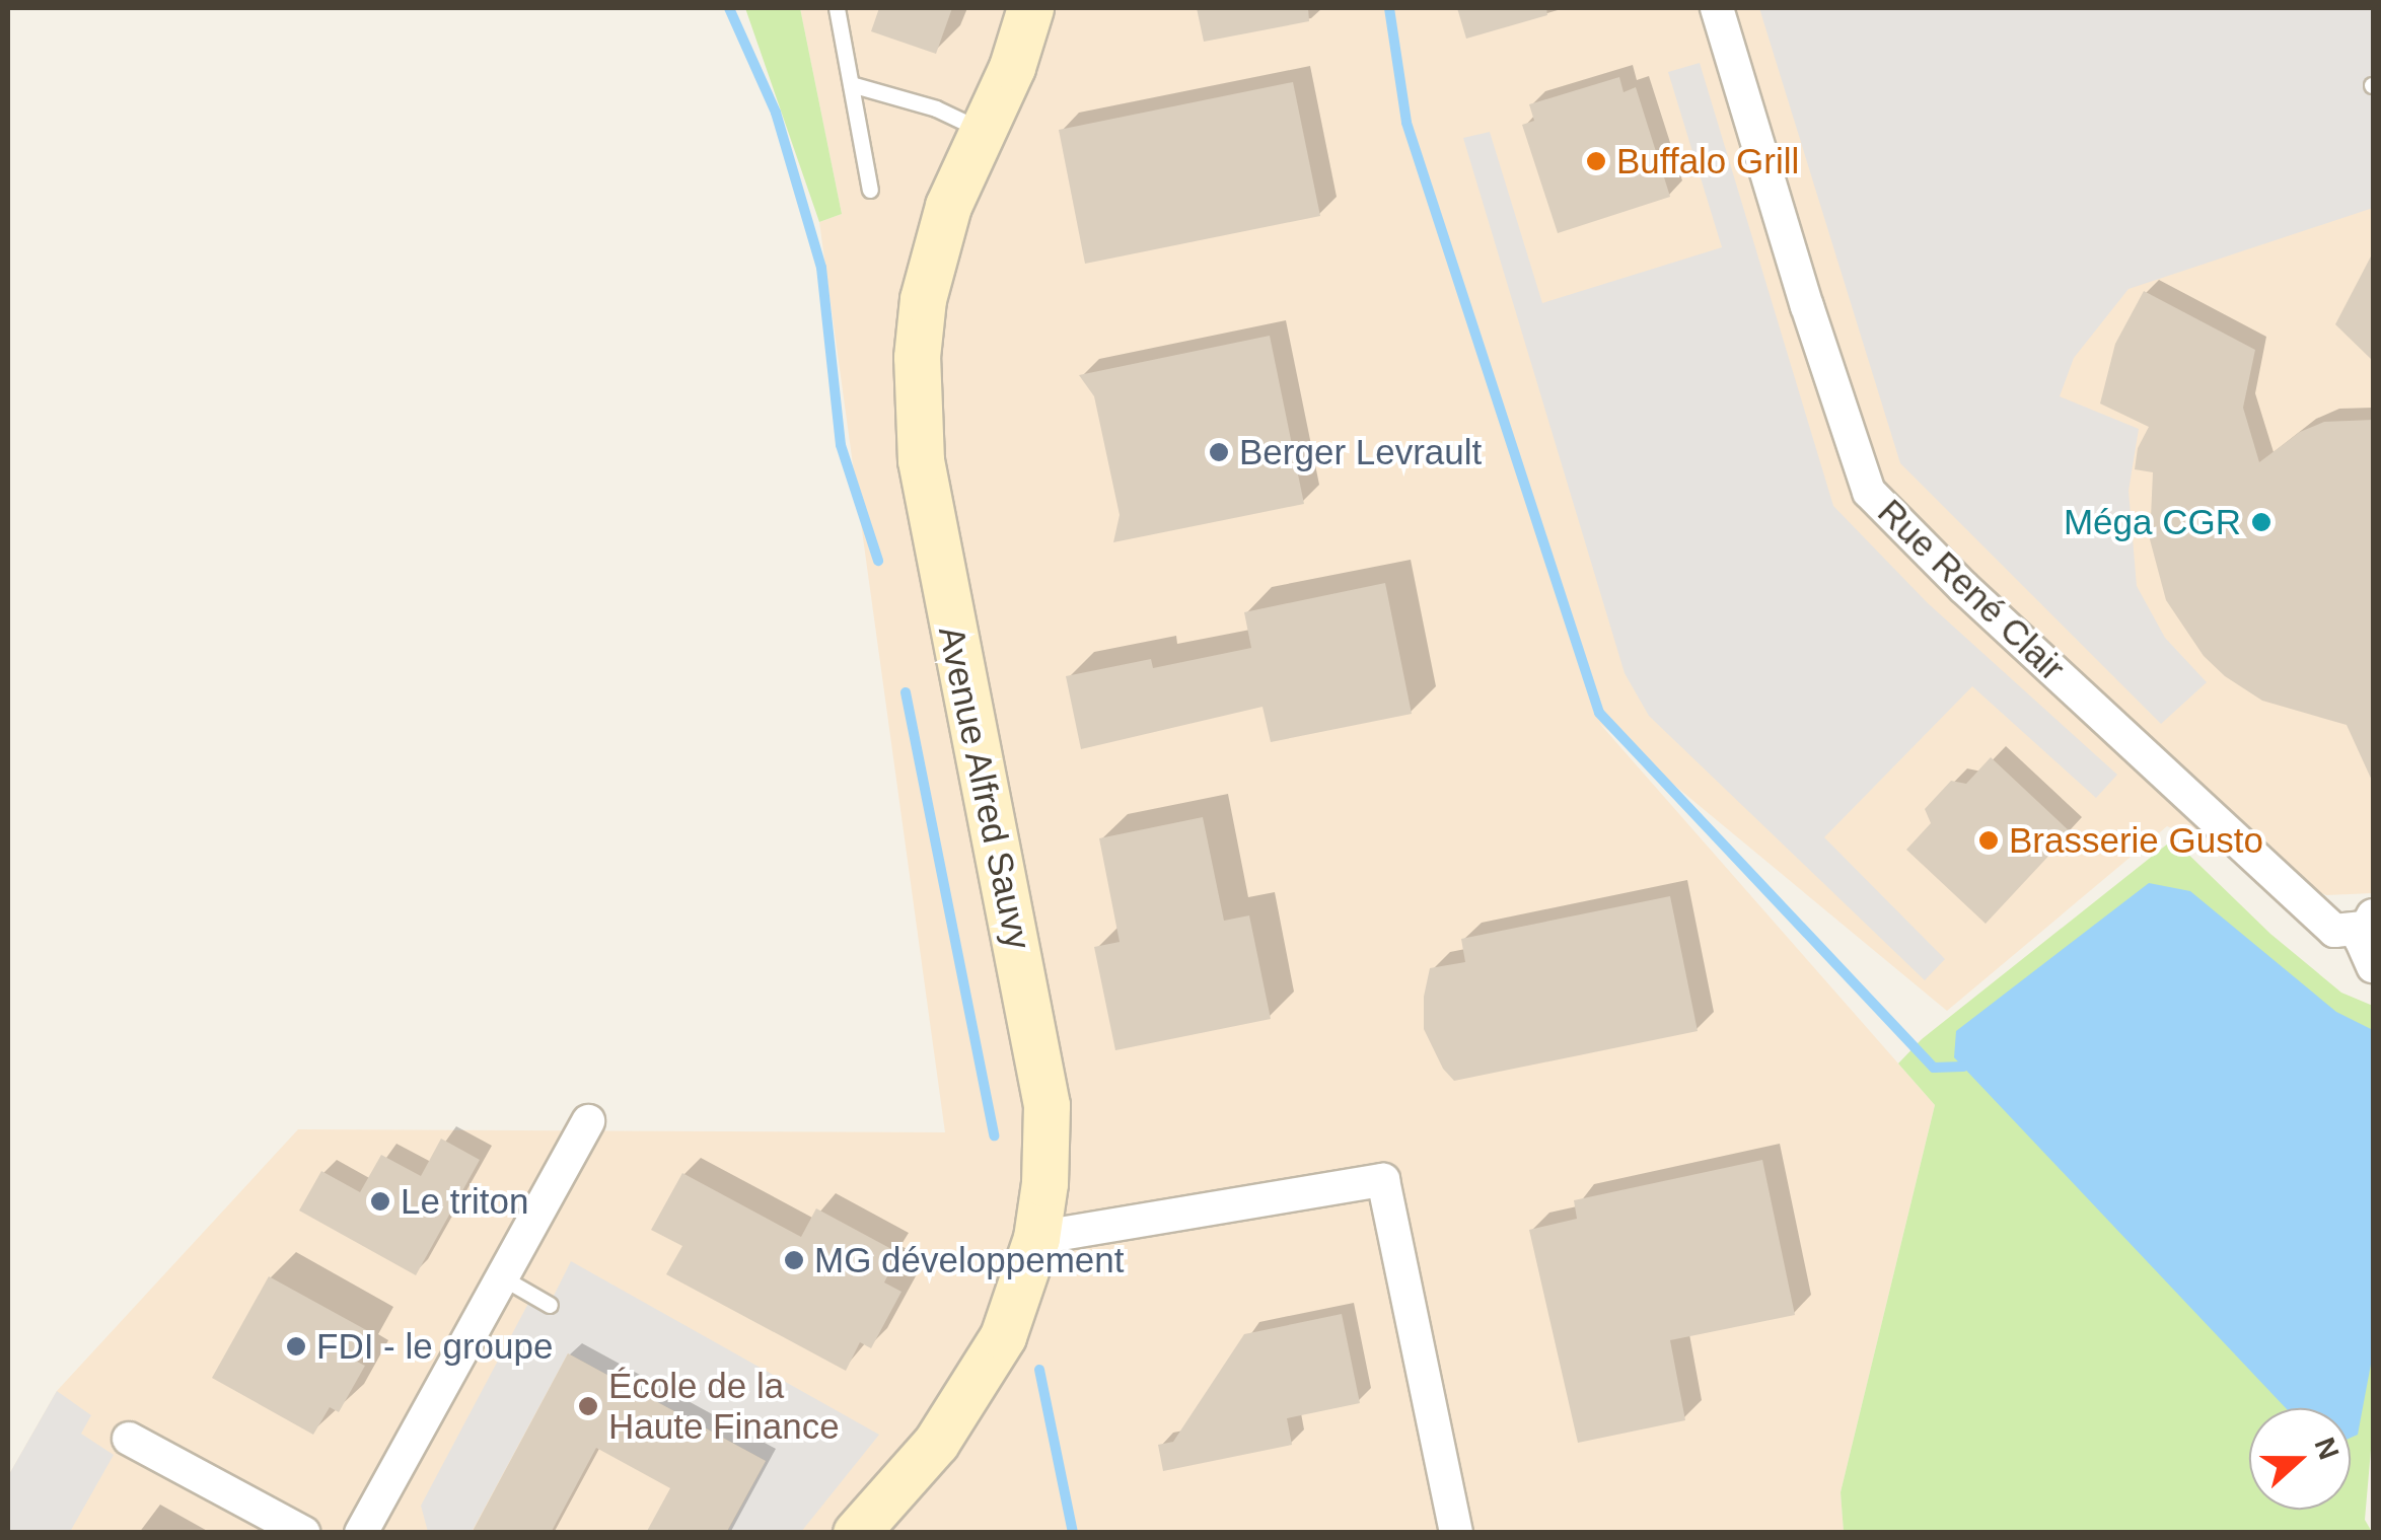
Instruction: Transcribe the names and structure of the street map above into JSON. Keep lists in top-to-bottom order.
{
  "streets": {
    "street": ["Rue René Clair", "Avenue Alfred Sauvy"]
  },
  "places": [
    "Buffalo Grill",
    "Berger Levrault",
    "Méga CGR",
    "Brasserie Gusto",
    "Le triton",
    "MG développement",
    "FDI - le groupe",
    "École de la Haute Finance"
  ],
  "north": "right"
}
